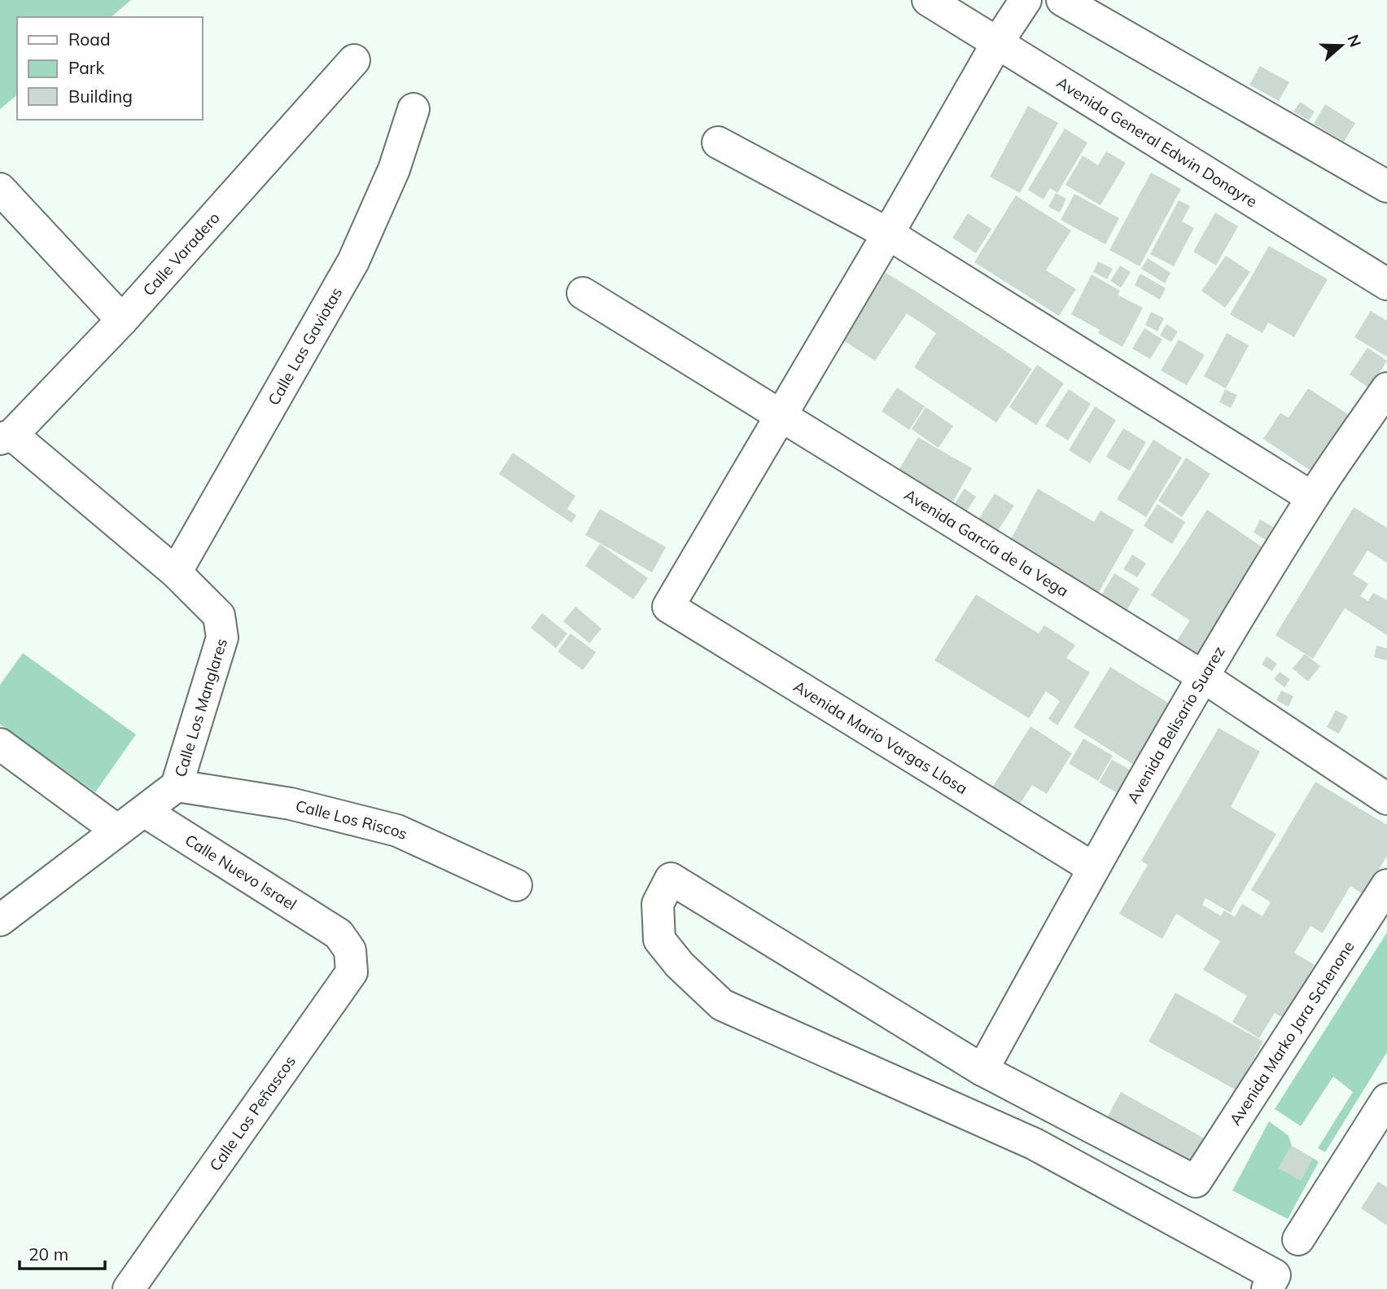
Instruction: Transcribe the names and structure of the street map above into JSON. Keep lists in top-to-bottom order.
{
  "streets": {
    "street": [
      "Avenida General Edwin Donayre",
      "Calle Varadero",
      "Calle Las Gaviotas",
      "Avenida García de la Vega",
      "Calle Los Manglares",
      "Avenida Belisario Suarez",
      "Avenida Mario Vargas Llosa",
      "Calle Los Riscos",
      "Calle Nuevo Israel",
      "Avenida Marko Jara Schenone",
      "Calle Los Peñascos"
    ]
  },
  "crossings": [
    ["Calle Varadero", "Calle Los Manglares"],
    ["Calle Las Gaviotas", "Calle Los Manglares"],
    ["Avenida García de la Vega", "Avenida Belisario Suarez"],
    ["Avenida García de la Vega", "Avenida Mario Vargas Llosa"],
    ["Calle Los Manglares", "Calle Los Riscos"],
    ["Calle Los Manglares", "Calle Nuevo Israel"],
    ["Avenida Belisario Suarez", "Avenida Mario Vargas Llosa"],
    ["Avenida Belisario Suarez", "Avenida Marko Jara Schenone"],
    ["Calle Nuevo Israel", "Calle Los Peñascos"]
  ],
  "legend": ["Road", "Park", "Building"],
  "scale_bar": "20 m",
  "north": "right"
}
